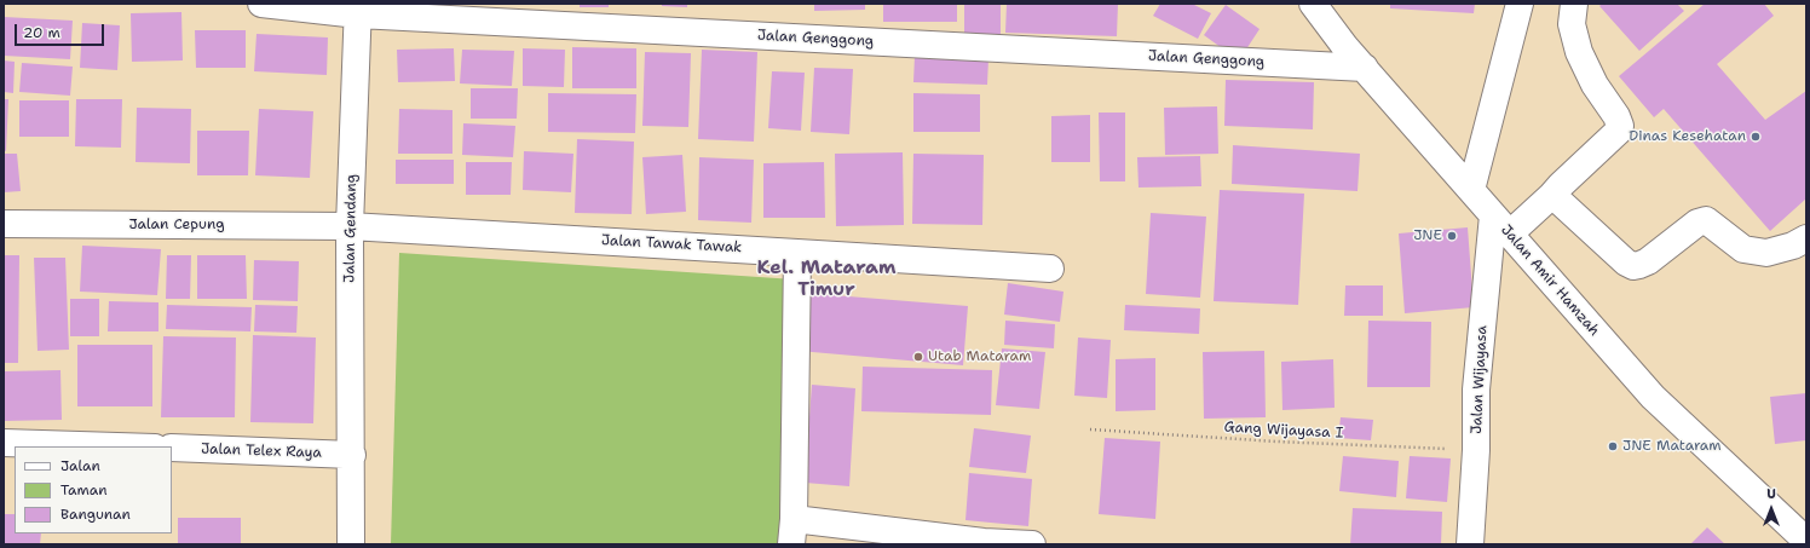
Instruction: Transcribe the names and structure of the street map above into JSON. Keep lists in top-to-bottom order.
{
  "streets": {
    "street": [
      "Jalan Genggong",
      "Jalan Cepung",
      "Jalan Gendang",
      "Jalan Tawak Tawak",
      "Jalan Amir Hamzah",
      "Jalan Wijayasa",
      "Jalan Telex Raya"
    ],
    "path": ["Gang Wijayasa I"]
  },
  "crossings": [
    ["Jalan Genggong", "Jalan Gendang"],
    ["Jalan Genggong", "Jalan Amir Hamzah"],
    ["Jalan Cepung", "Jalan Gendang"],
    ["Jalan Cepung", "Jalan Tawak Tawak"],
    ["Jalan Gendang", "Jalan Tawak Tawak"],
    ["Jalan Gendang", "Jalan Telex Raya"],
    ["Jalan Amir Hamzah", "Jalan Wijayasa"],
    ["Jalan Wijayasa", "Gang Wijayasa I"]
  ],
  "districts": ["Kel. Mataram Timur"],
  "places": [
    "Dinas Kesehatan",
    "JNE",
    "Utab Mataram",
    "JNE Mataram"
  ],
  "legend": ["Jalan", "Taman", "Bangunan"],
  "scale_bar": "20 m",
  "north": "top"
}
